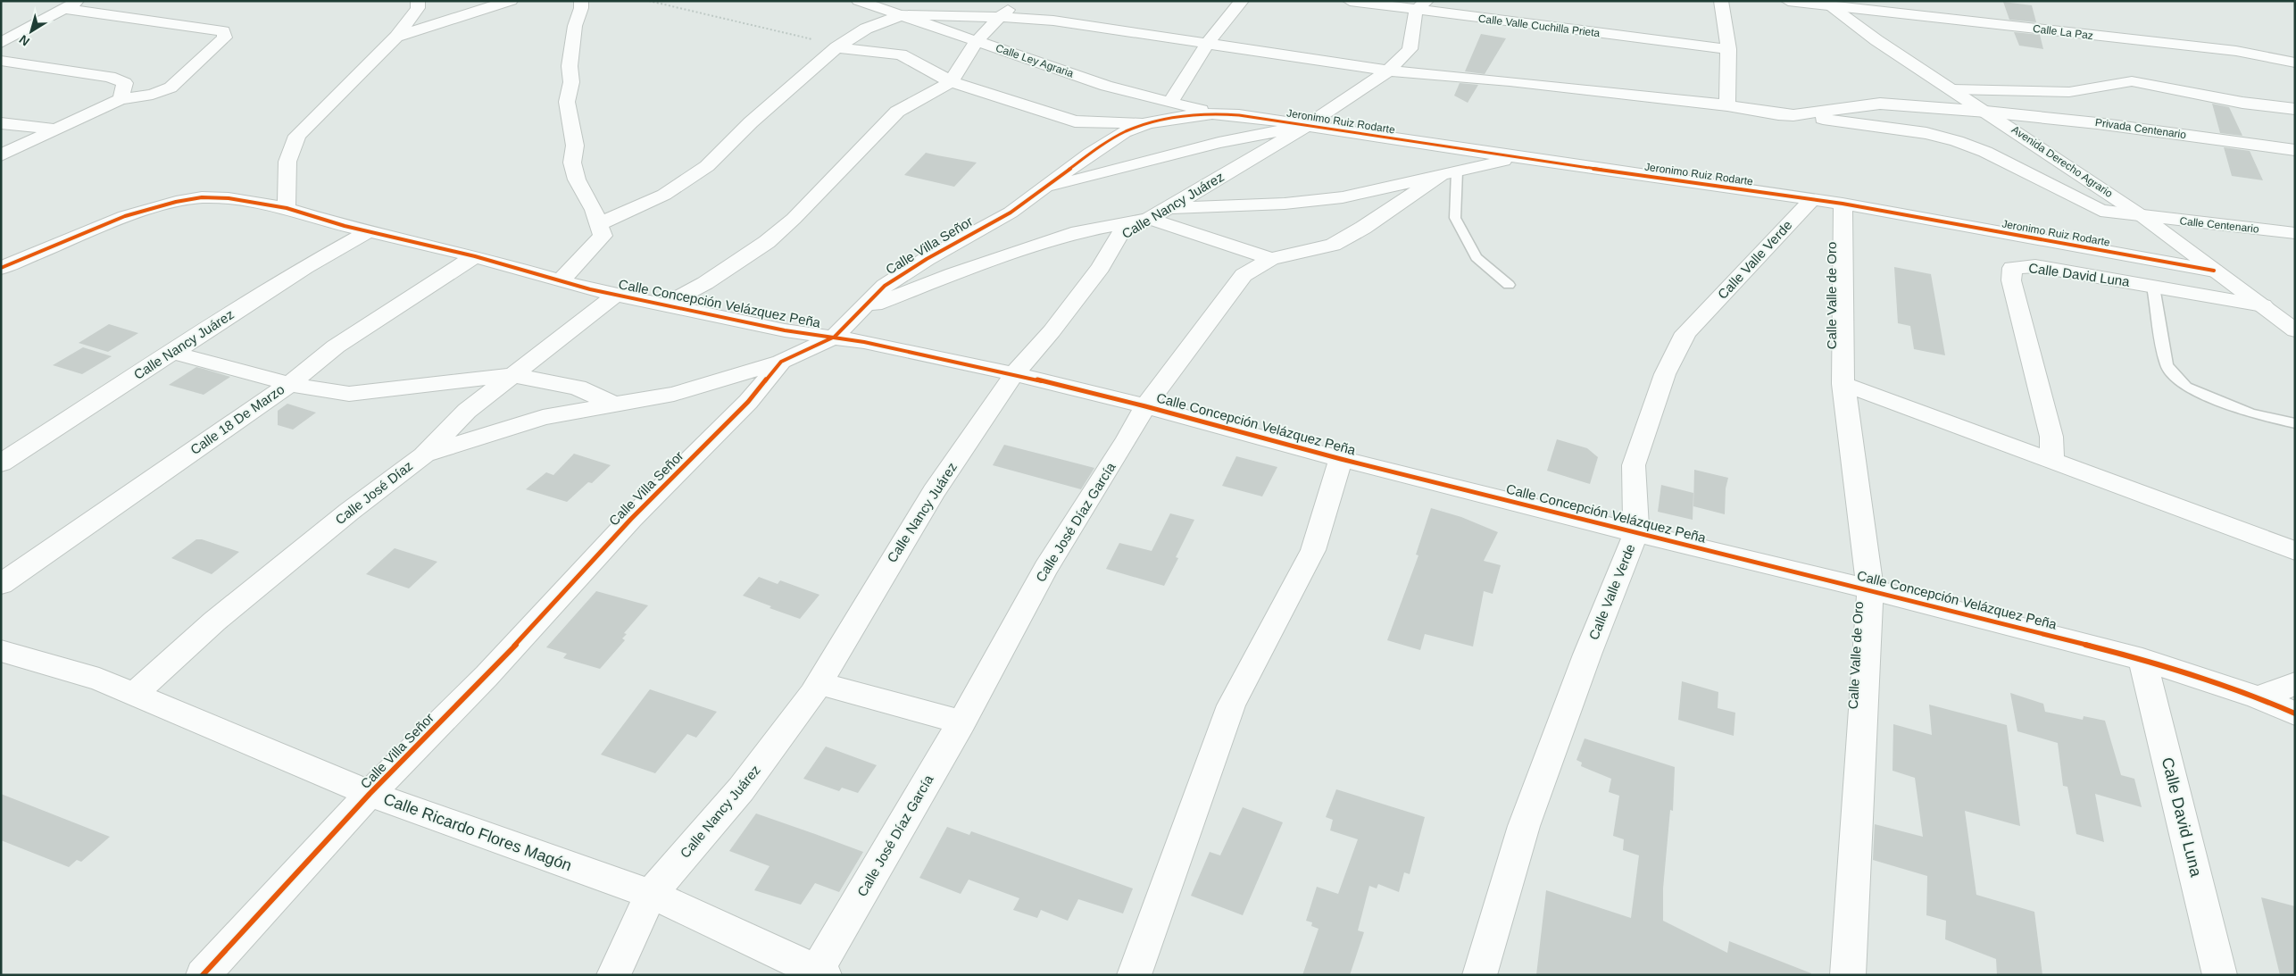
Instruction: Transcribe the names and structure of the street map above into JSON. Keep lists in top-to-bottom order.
{
  "streets": {
    "street": [
      "Calle Valle Cuchilla Prieta",
      "Calle La Paz",
      "Calle Ley Agraria",
      "Jeronimo Ruiz Rodarte",
      "Privada Centenario",
      "Avenida Derecho Agrario",
      "Calle Nancy Juárez",
      "Calle Centenario",
      "Calle Villa Señor",
      "Calle Valle Verde",
      "Calle David Luna",
      "Calle Valle de Oro",
      "Calle Concepción Velázquez Peña",
      "Calle 18 De Marzo",
      "Calle José Díaz",
      "Calle José Díaz García",
      "Calle Ricardo Flores Magón"
    ]
  },
  "crossings": [
    ["Calle Valle Cuchilla Prieta", "Calle Villa Señor"],
    ["Calle La Paz", "Avenida Derecho Agrario"],
    ["Calle Ley Agraria", "Jeronimo Ruiz Rodarte"],
    ["Calle Ley Agraria", "Calle Villa Señor"],
    ["Jeronimo Ruiz Rodarte", "Avenida Derecho Agrario"],
    ["Jeronimo Ruiz Rodarte", "Calle Nancy Juárez"],
    ["Jeronimo Ruiz Rodarte", "Calle Villa Señor"],
    ["Jeronimo Ruiz Rodarte", "Calle Valle Verde"],
    ["Jeronimo Ruiz Rodarte", "Calle Valle de Oro"],
    ["Privada Centenario", "Avenida Derecho Agrario"],
    ["Privada Centenario", "Calle Centenario"],
    ["Avenida Derecho Agrario", "Calle Centenario"],
    ["Avenida Derecho Agrario", "Calle David Luna"],
    ["Calle Nancy Juárez", "Calle Villa Señor"],
    ["Calle Nancy Juárez", "Calle Concepción Velázquez Peña"],
    ["Calle Nancy Juárez", "Calle Ricardo Flores Magón"],
    ["Calle Villa Señor", "Calle Concepción Velázquez Peña"],
    ["Calle Villa Señor", "Calle Ricardo Flores Magón"],
    ["Calle Valle Verde", "Calle Concepción Velázquez Peña"],
    ["Calle David Luna", "Calle Concepción Velázquez Peña"],
    ["Calle Valle de Oro", "Calle Concepción Velázquez Peña"],
    ["Calle Concepción Velázquez Peña", "Calle 18 De Marzo"],
    ["Calle Concepción Velázquez Peña", "Calle José Díaz"],
    ["Calle Concepción Velázquez Peña", "Calle José Díaz García"],
    ["Calle José Díaz", "Calle Ricardo Flores Magón"],
    ["Calle José Díaz García", "Calle Ricardo Flores Magón"]
  ],
  "north": "bottom left"
}
